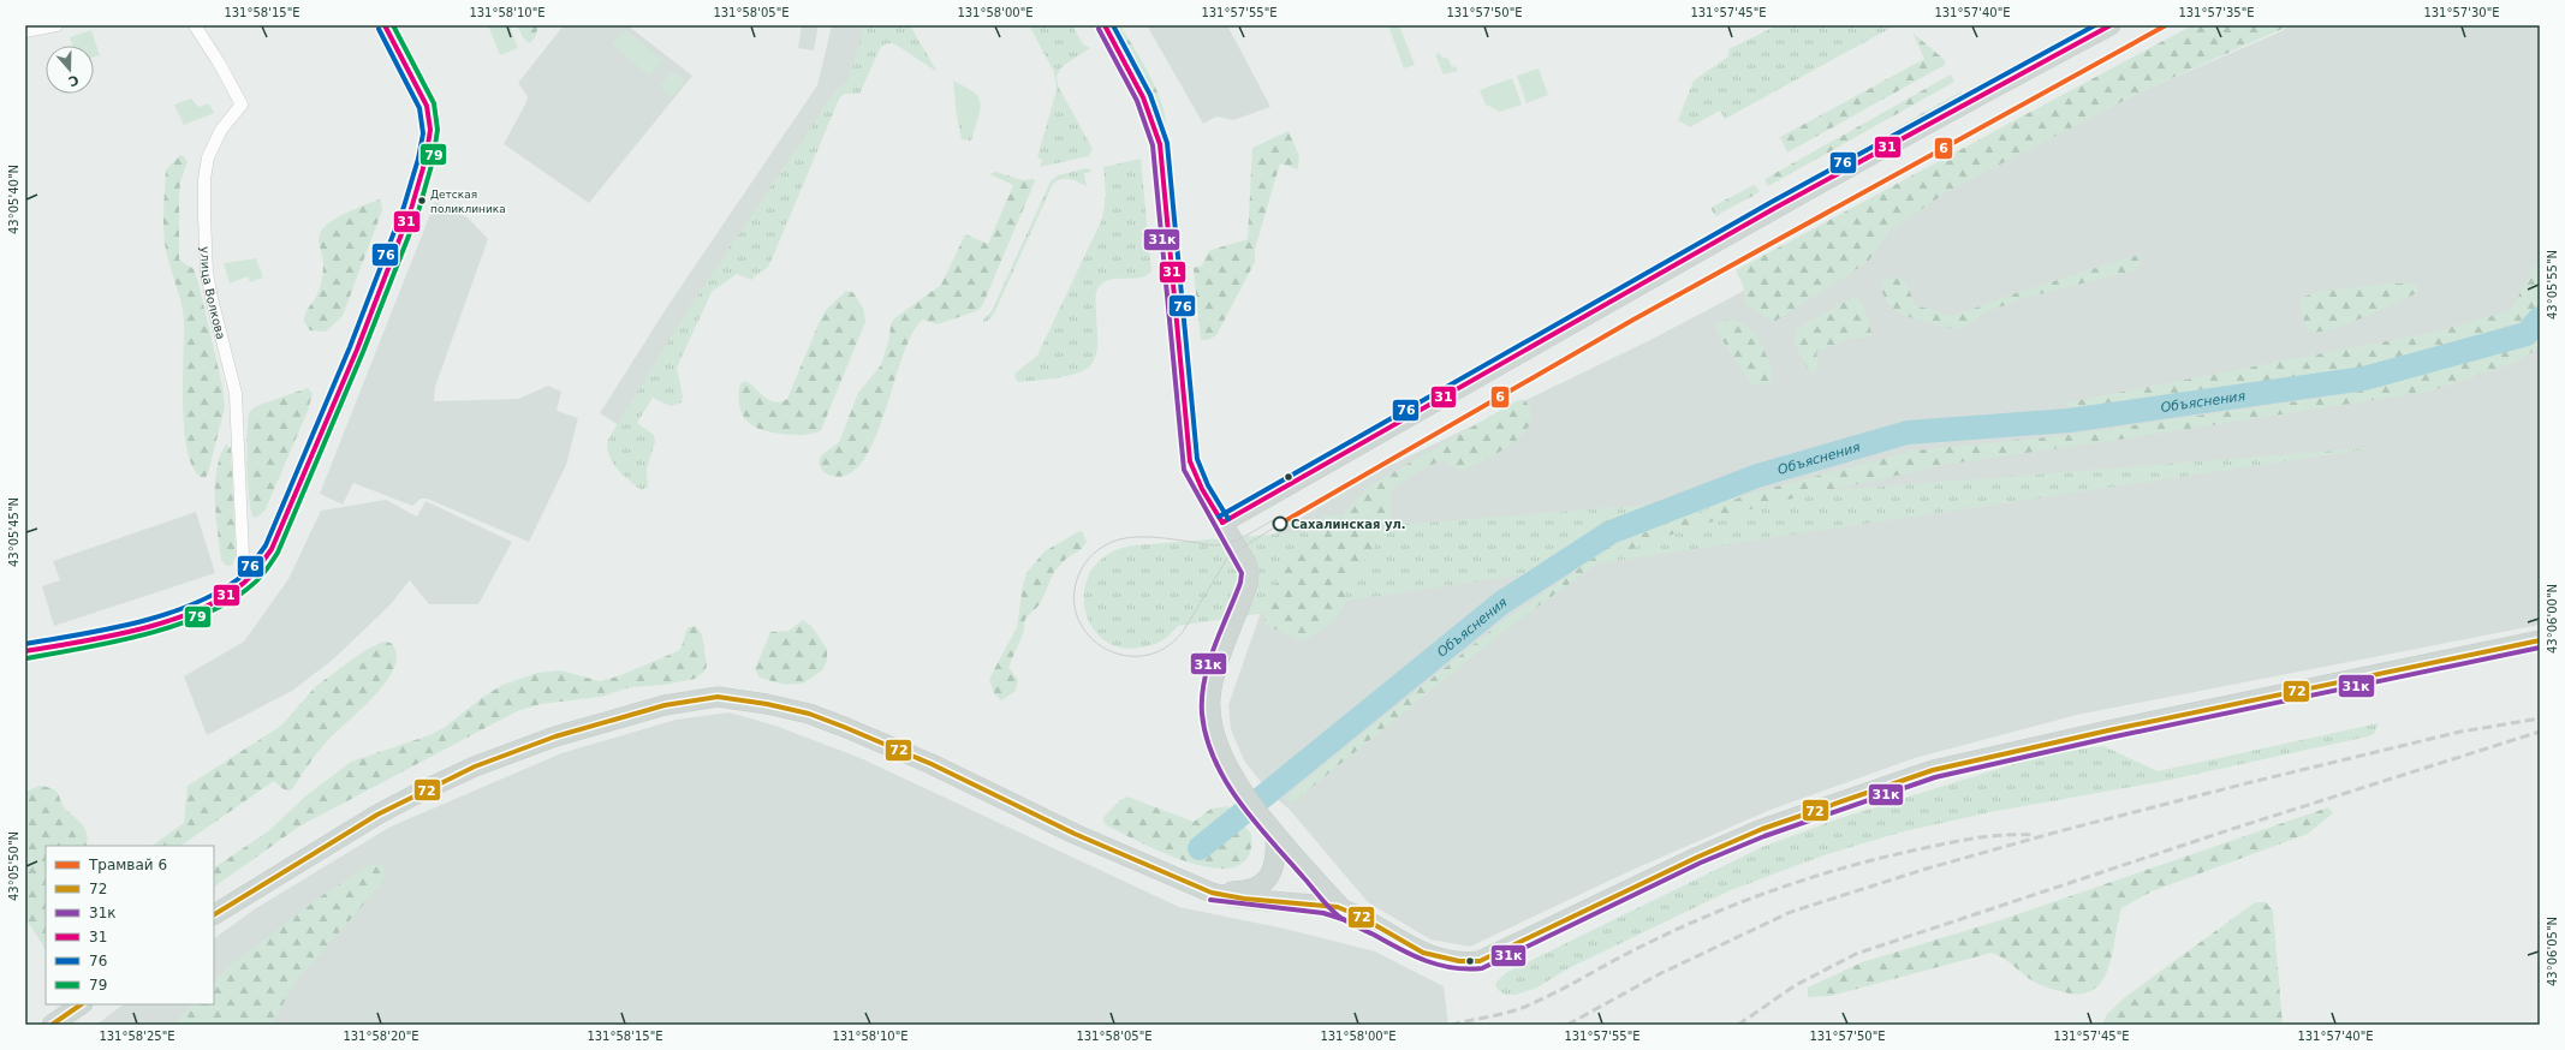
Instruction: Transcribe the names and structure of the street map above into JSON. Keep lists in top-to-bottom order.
{
  "streets": {
    "street": ["улица Волкова"]
  },
  "water": ["Объяснения"],
  "places": ["Детская поликлиника", "Сахалинская ул."],
  "lines": [
    "tram line 6",
    "transit line 31",
    "transit line 76",
    "transit line 79",
    "transit line 31к",
    "transit line 72"
  ],
  "legend": [
    "Трамвай 6",
    "72",
    "31к",
    "31",
    "76",
    "79"
  ],
  "north": "bottom",
  "coordinates": [
    "131°58'15\"E",
    "131°58'10\"E",
    "131°58'05\"E",
    "131°58'00\"E",
    "131°57'55\"E",
    "131°57'50\"E",
    "131°57'45\"E",
    "131°57'40\"E",
    "131°57'35\"E",
    "131°57'30\"E",
    "43°05'40\"N",
    "43°05'55\"N",
    "43°05'45\"N",
    "43°06'00\"N",
    "43°05'50\"N",
    "43°06'05\"N",
    "131°58'25\"E",
    "131°58'20\"E"
  ]
}
